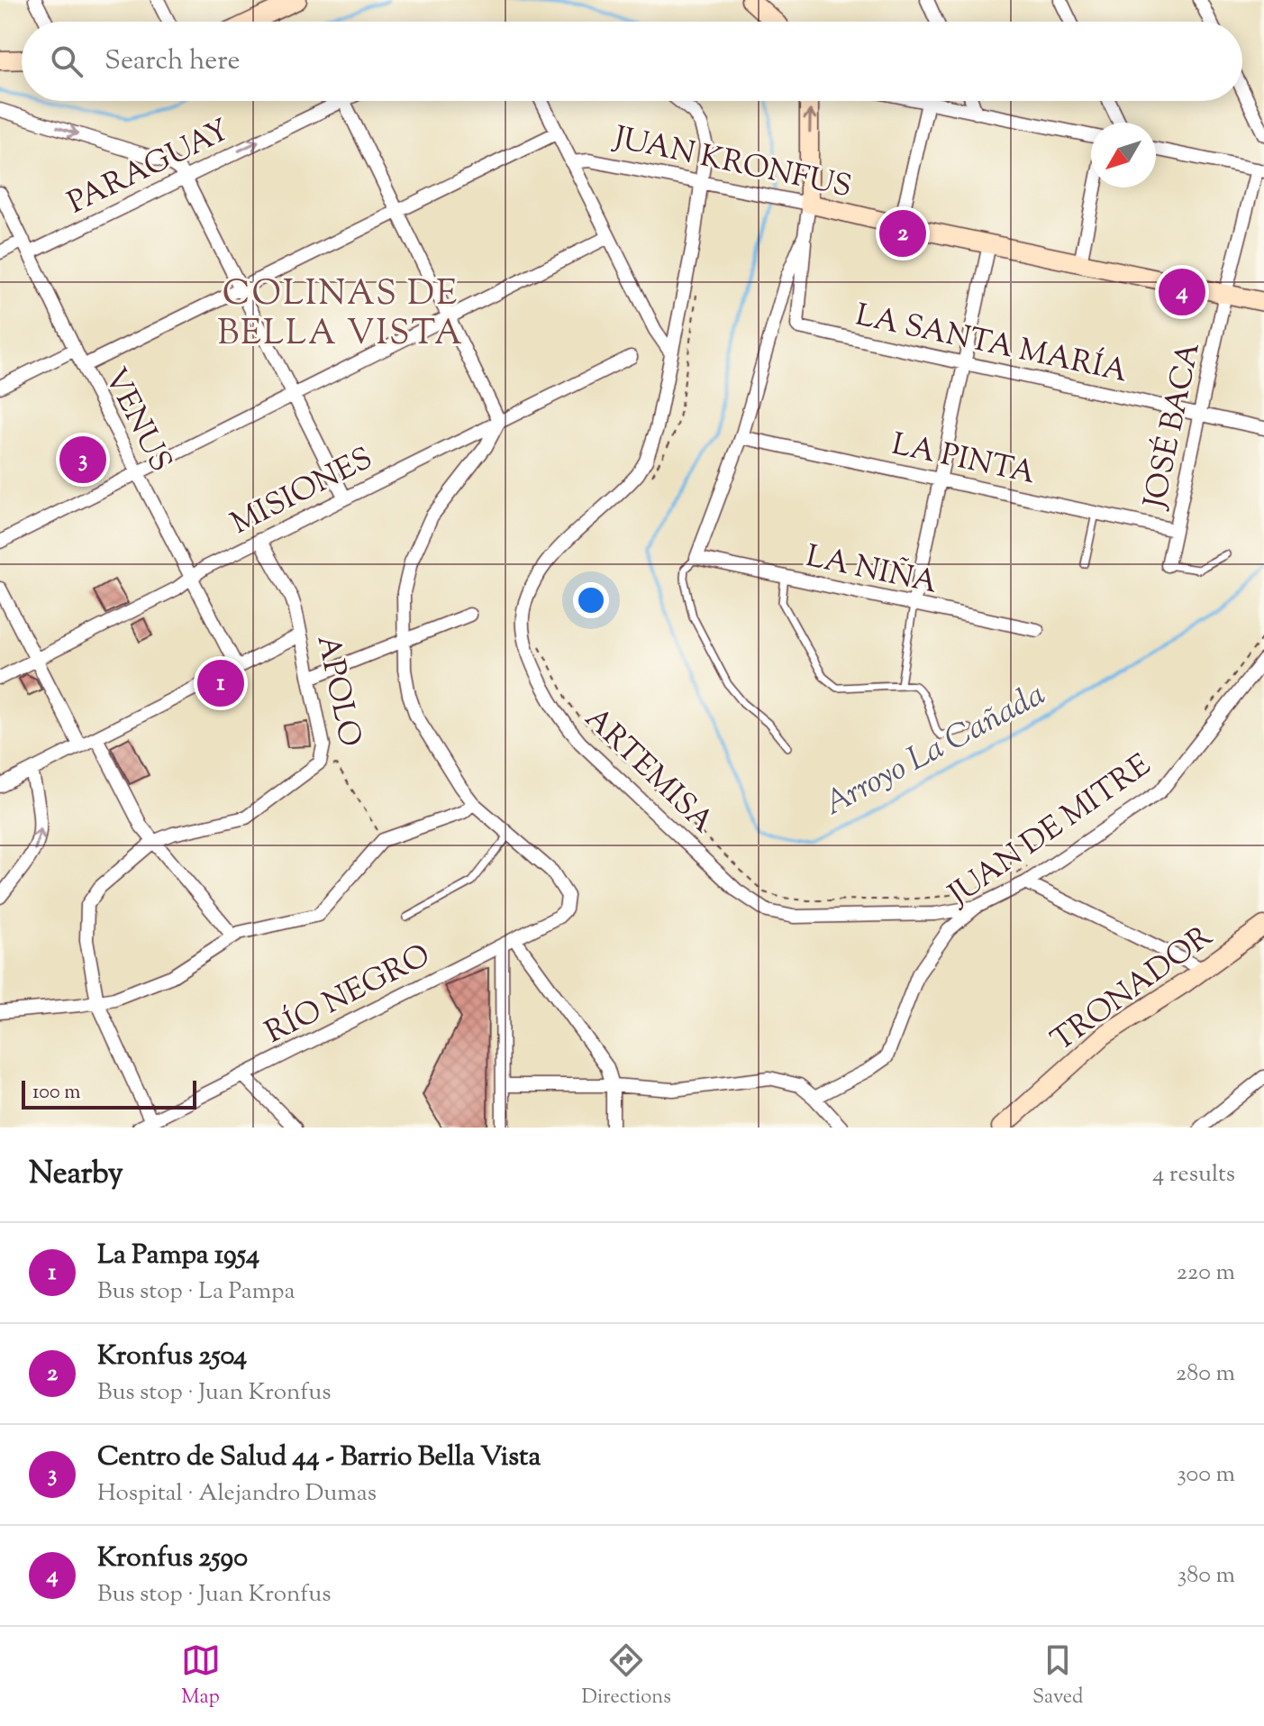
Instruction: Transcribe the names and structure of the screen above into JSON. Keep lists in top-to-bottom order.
{
  "streets": {
    "main road": ["JUAN KRONFUS", "TRONADOR"],
    "street": [
      "PARAGUAY",
      "LA SANTA MARÍA",
      "VENUS",
      "JOSÉ BACA",
      "LA PINTA",
      "MISIONES",
      "LA NIÑA",
      "APOLO",
      "ARTEMISA",
      "JUAN DE MITRE",
      "RÍO NEGRO"
    ]
  },
  "crossings": [
    ["JUAN KRONFUS", "JOSÉ BACA"],
    ["JUAN KRONFUS", "ARTEMISA"],
    ["PARAGUAY", "VENUS"],
    ["LA SANTA MARÍA", "JOSÉ BACA"],
    ["VENUS", "MISIONES"],
    ["JOSÉ BACA", "LA PINTA"],
    ["MISIONES", "APOLO"],
    ["ARTEMISA", "JUAN DE MITRE"]
  ],
  "one_way": ["PARAGUAY"],
  "districts": ["COLINAS DE BELLA VISTA"],
  "water": ["Arroyo La Cañada"],
  "scale_bar": "100 m",
  "north": "bottom left",
  "page": {
    "search": "Search here",
    "pins": [
      "2",
      "4",
      "3",
      "1"
    ],
    "scale": "100 m",
    "heading": ["Nearby", "4 results"],
    "list": [
      {
        "mark": "1",
        "name": "La Pampa 1954",
        "note": "Bus stop · La Pampa",
        "value": "220 m"
      },
      {
        "mark": "2",
        "name": "Kronfus 2504",
        "note": "Bus stop · Juan Kronfus",
        "value": "280 m"
      },
      {
        "mark": "3",
        "name": "Centro de Salud 44 - Barrio Bella Vista",
        "note": "Hospital · Alejandro Dumas",
        "value": "300 m"
      },
      {
        "mark": "4",
        "name": "Kronfus 2590",
        "note": "Bus stop · Juan Kronfus",
        "value": "380 m"
      }
    ],
    "nav": ["Map", "Directions", "Saved"]
  }
}
